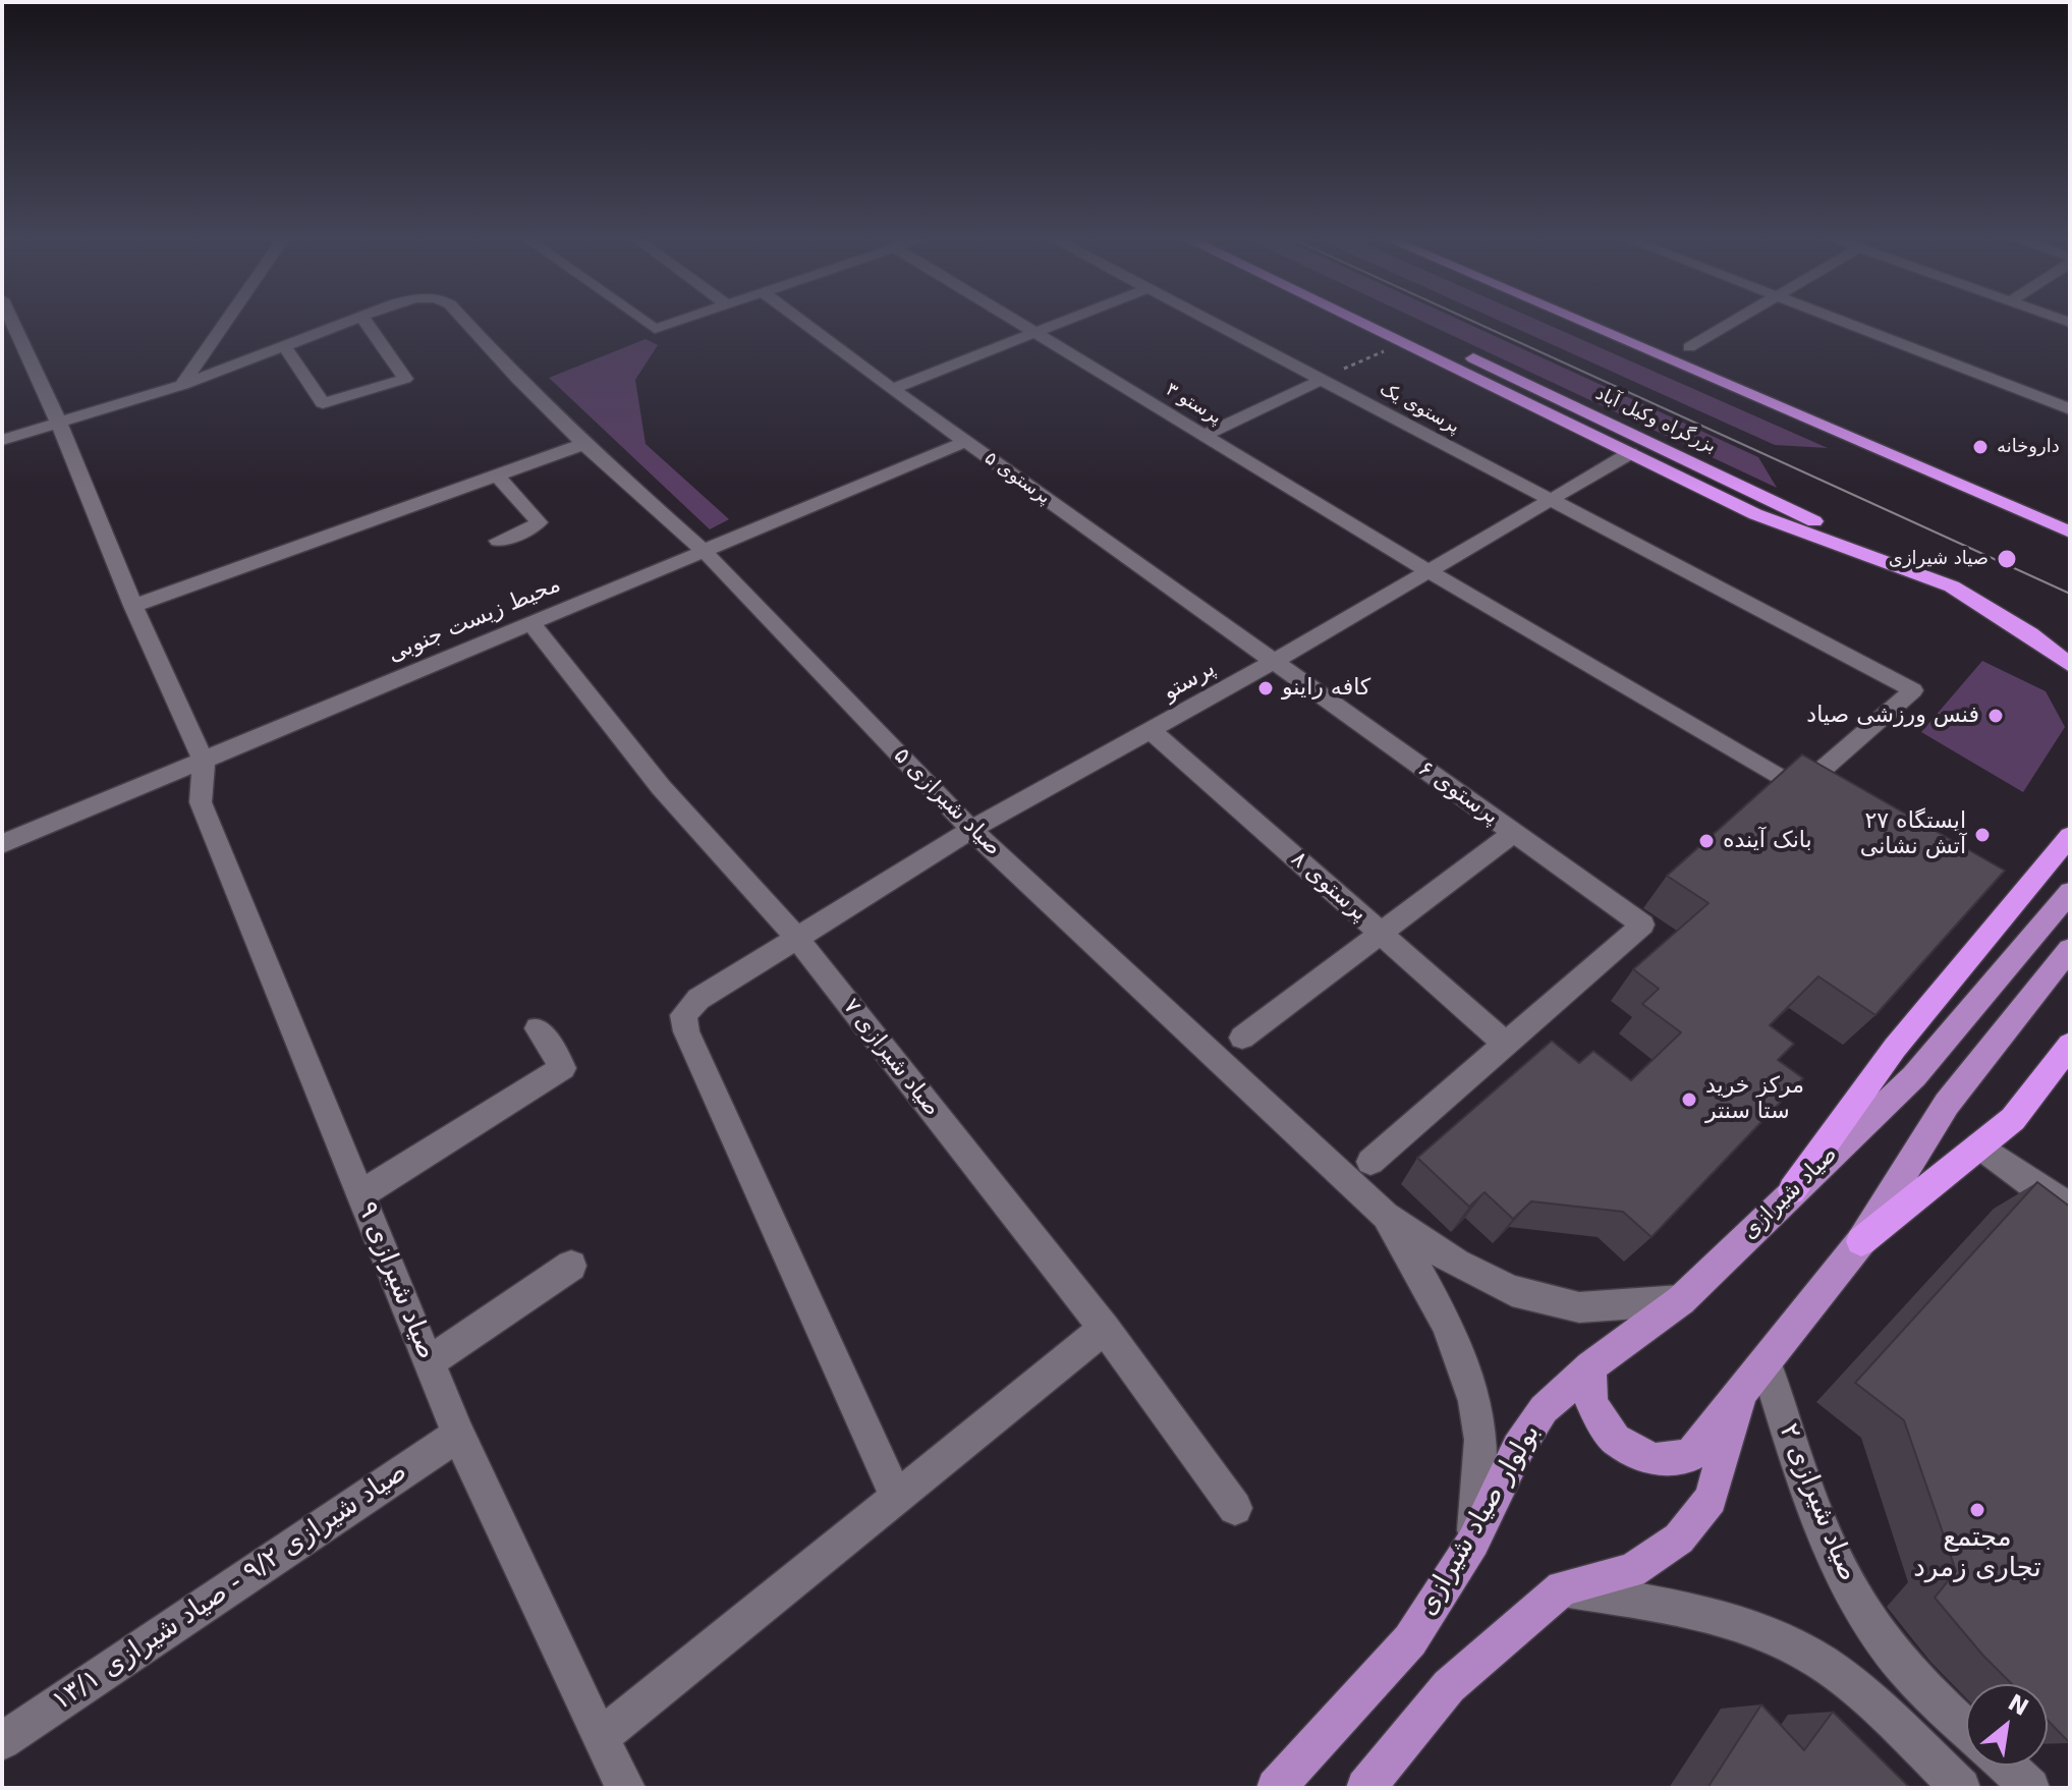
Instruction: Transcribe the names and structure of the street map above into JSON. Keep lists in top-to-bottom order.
{
  "streets": {
    "highway": ["بزرگراه وکیل آباد"],
    "main road": ["صیاد شیرازی", "بولوار صیاد شیرازی"],
    "street": [
      "پرستو ۳",
      "پرستوی یک",
      "پرستوی ۵",
      "محیط زیست جنوبی",
      "پرستو",
      "پرستوی ۶",
      "صیاد شیرازی ۵",
      "پرستوی ۸",
      "صیاد شیرازی ۷",
      "صیاد شیرازی ۹",
      "صیاد شیرازی ۲",
      "صیاد شیرازی ۹/۲ - صیاد شیرازی ۱۳/۱"
    ]
  },
  "crossings": [
    ["پرستو ۳", "پرستوی یک"],
    ["پرستو ۳", "پرستو"],
    ["پرستوی یک", "پرستو"],
    ["پرستوی ۵", "محیط زیست جنوبی"],
    ["پرستوی ۵", "پرستو"],
    ["پرستوی ۵", "پرستوی ۶"],
    ["محیط زیست جنوبی", "صیاد شیرازی ۵"],
    ["محیط زیست جنوبی", "صیاد شیرازی ۷"],
    ["محیط زیست جنوبی", "صیاد شیرازی ۹"],
    ["پرستو", "پرستوی ۶"],
    ["پرستو", "صیاد شیرازی ۵"],
    ["پرستو", "پرستوی ۸"],
    ["پرستو", "صیاد شیرازی ۷"],
    ["پرستوی ۶", "پرستوی ۸"],
    ["صیاد شیرازی ۵", "صیاد شیرازی"],
    ["صیاد شیرازی ۵", "بولوار صیاد شیرازی"],
    ["صیاد شیرازی", "بولوار صیاد شیرازی"],
    ["صیاد شیرازی ۹", "صیاد شیرازی ۹/۲ - صیاد شیرازی ۱۳/۱"]
  ],
  "places": [
    "داروخانه",
    "صیاد شیرازی",
    "کافه راینو",
    "فنس ورزشی صیاد",
    "ایستگاه ۲۷ آتش نشانی",
    "بانک آینده",
    "مرکز خرید ستا سنتر",
    "مجتمع تجاری زمرد"
  ],
  "north": "top right"
}
